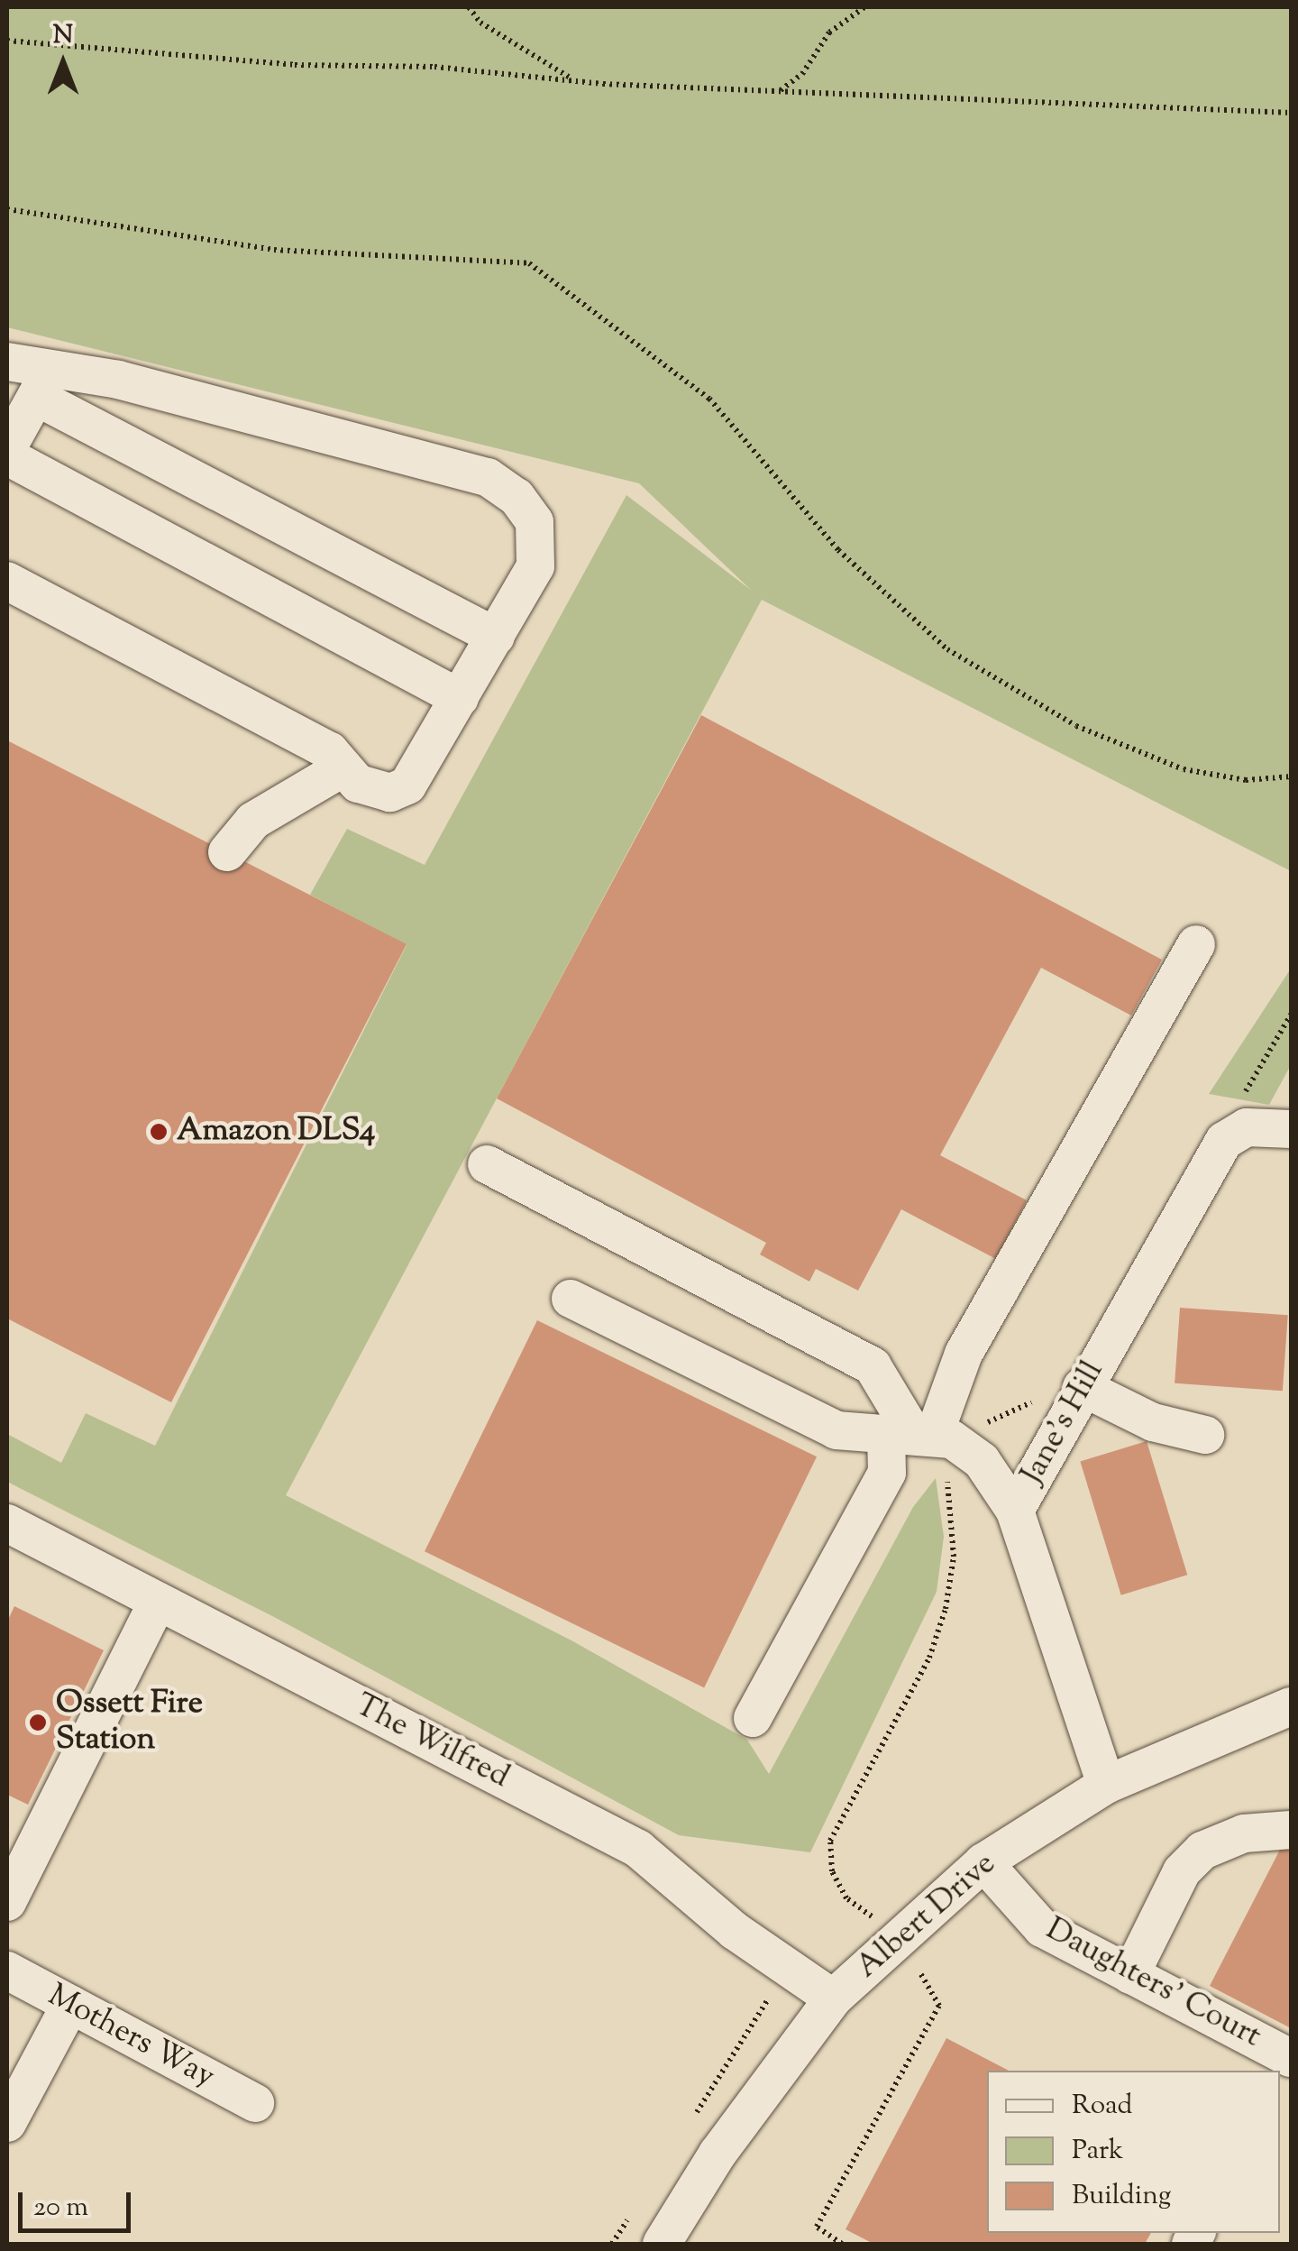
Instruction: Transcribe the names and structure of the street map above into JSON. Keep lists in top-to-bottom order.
{
  "streets": {
    "street": [
      "Jane's Hill",
      "The Wilfred",
      "Albert Drive",
      "Daughters' Court",
      "Mothers Way"
    ]
  },
  "crossings": [
    ["Jane's Hill", "Albert Drive"],
    ["The Wilfred", "Albert Drive"],
    ["Albert Drive", "Daughters' Court"]
  ],
  "places": ["Amazon DLS4", "Ossett Fire Station"],
  "legend": ["Road", "Park", "Building"],
  "scale_bar": "20 m",
  "north": "top"
}
